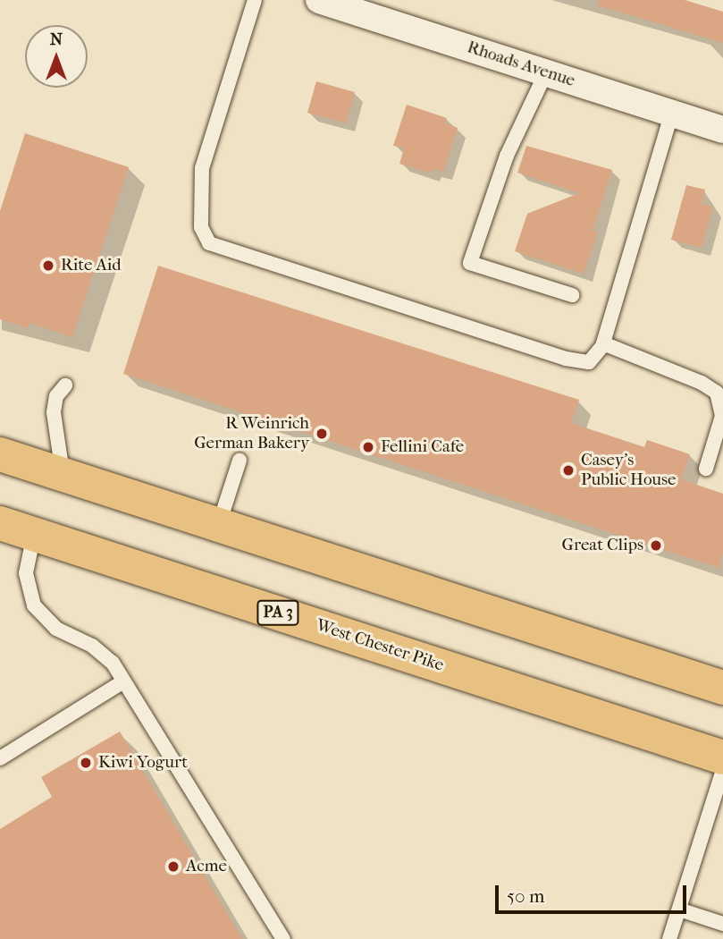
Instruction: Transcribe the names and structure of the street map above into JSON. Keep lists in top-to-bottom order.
{
  "streets": {
    "highway": ["PA 3", "West Chester Pike"],
    "street": ["Rhoads Avenue"]
  },
  "places": [
    "Rite Aid",
    "R Weinrich German Bakery",
    "Fellini Cafe",
    "Casey's Public House",
    "Great Clips",
    "Kiwi Yogurt",
    "Acme"
  ],
  "scale_bar": "50 m",
  "north": "top"
}
